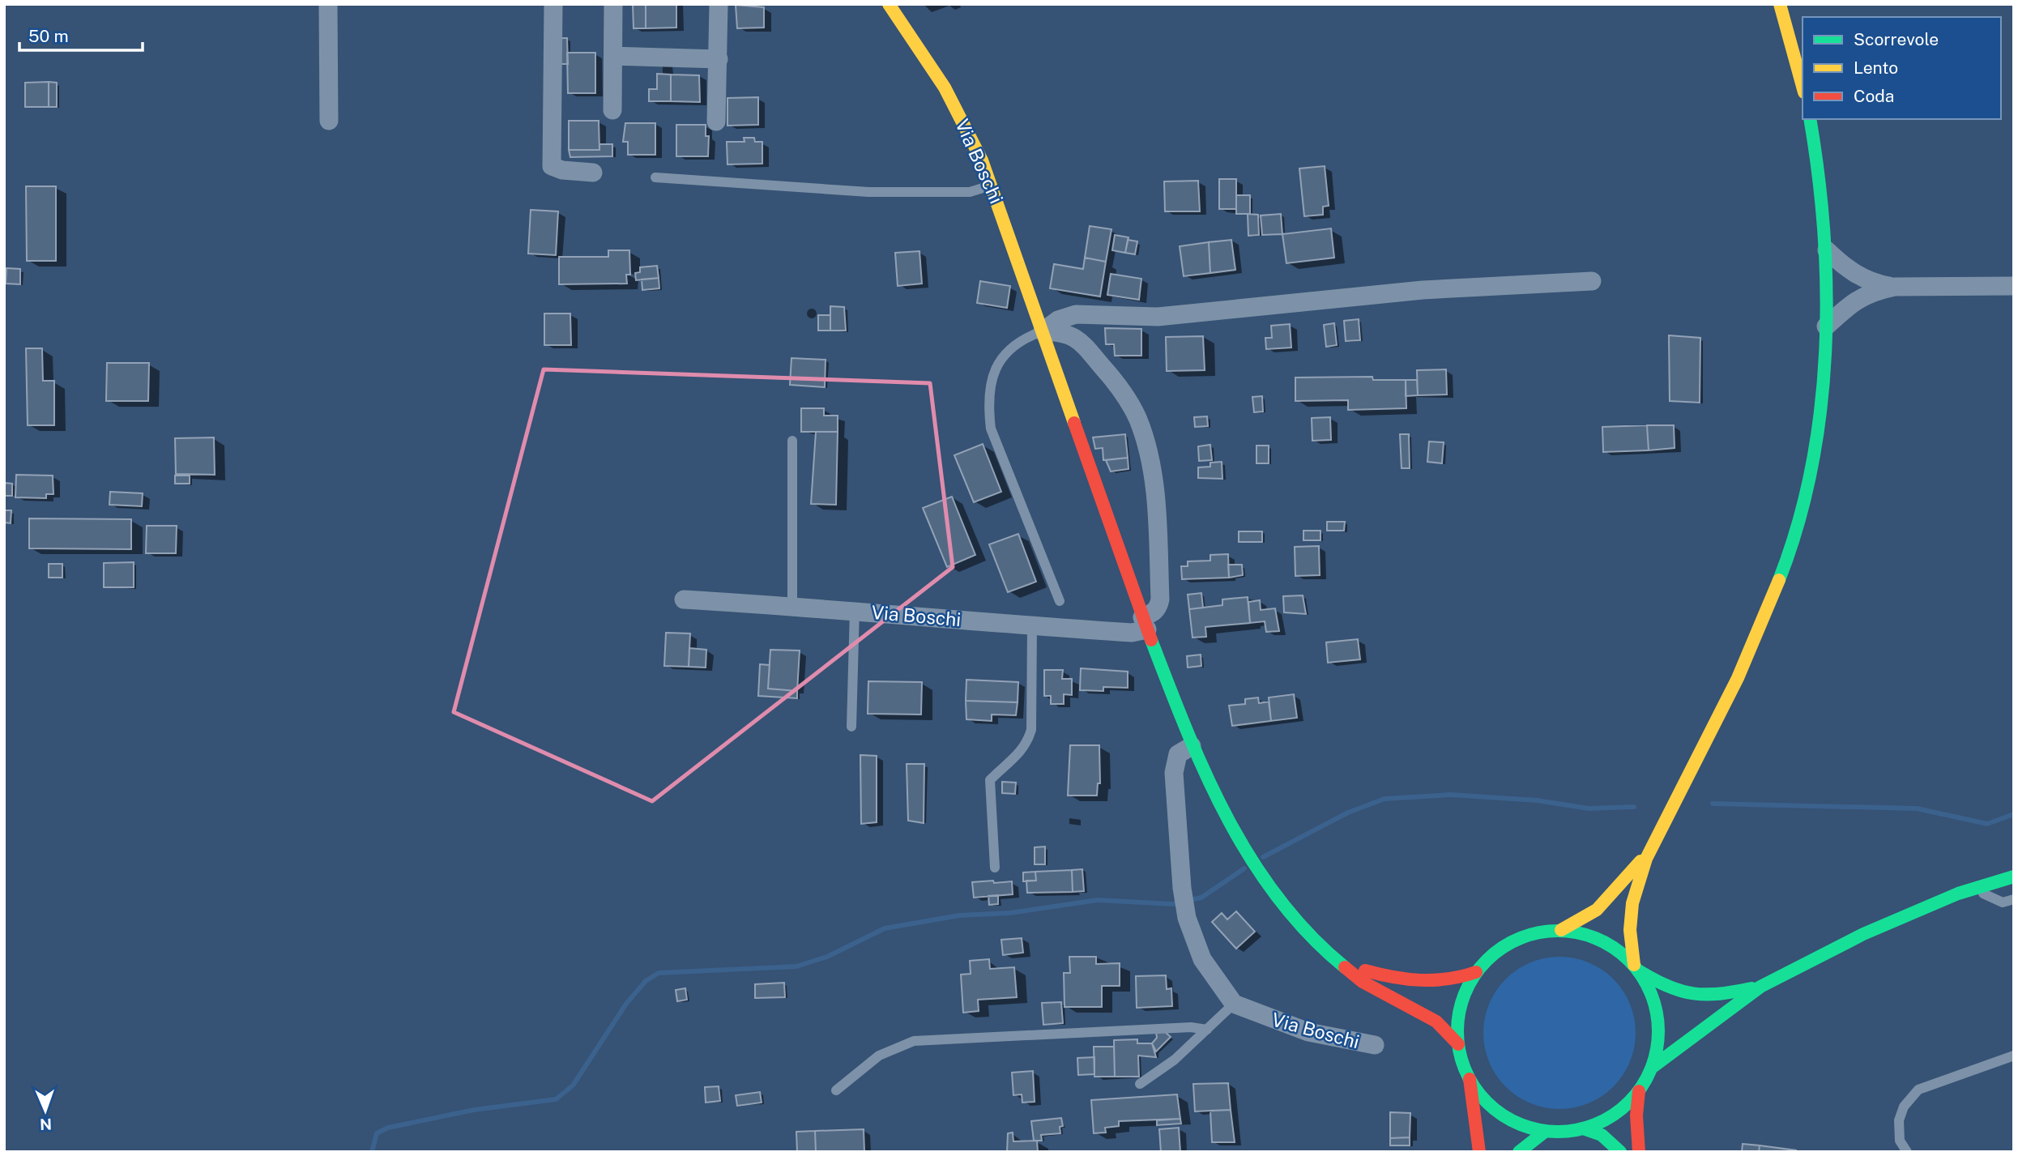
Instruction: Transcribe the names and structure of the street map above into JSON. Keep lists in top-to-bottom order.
{
  "streets": {
    "main road": ["Via Boschi"]
  },
  "legend": ["Scorrevole", "Lento", "Coda"],
  "scale_bar": "50 m",
  "north": "bottom"
}
